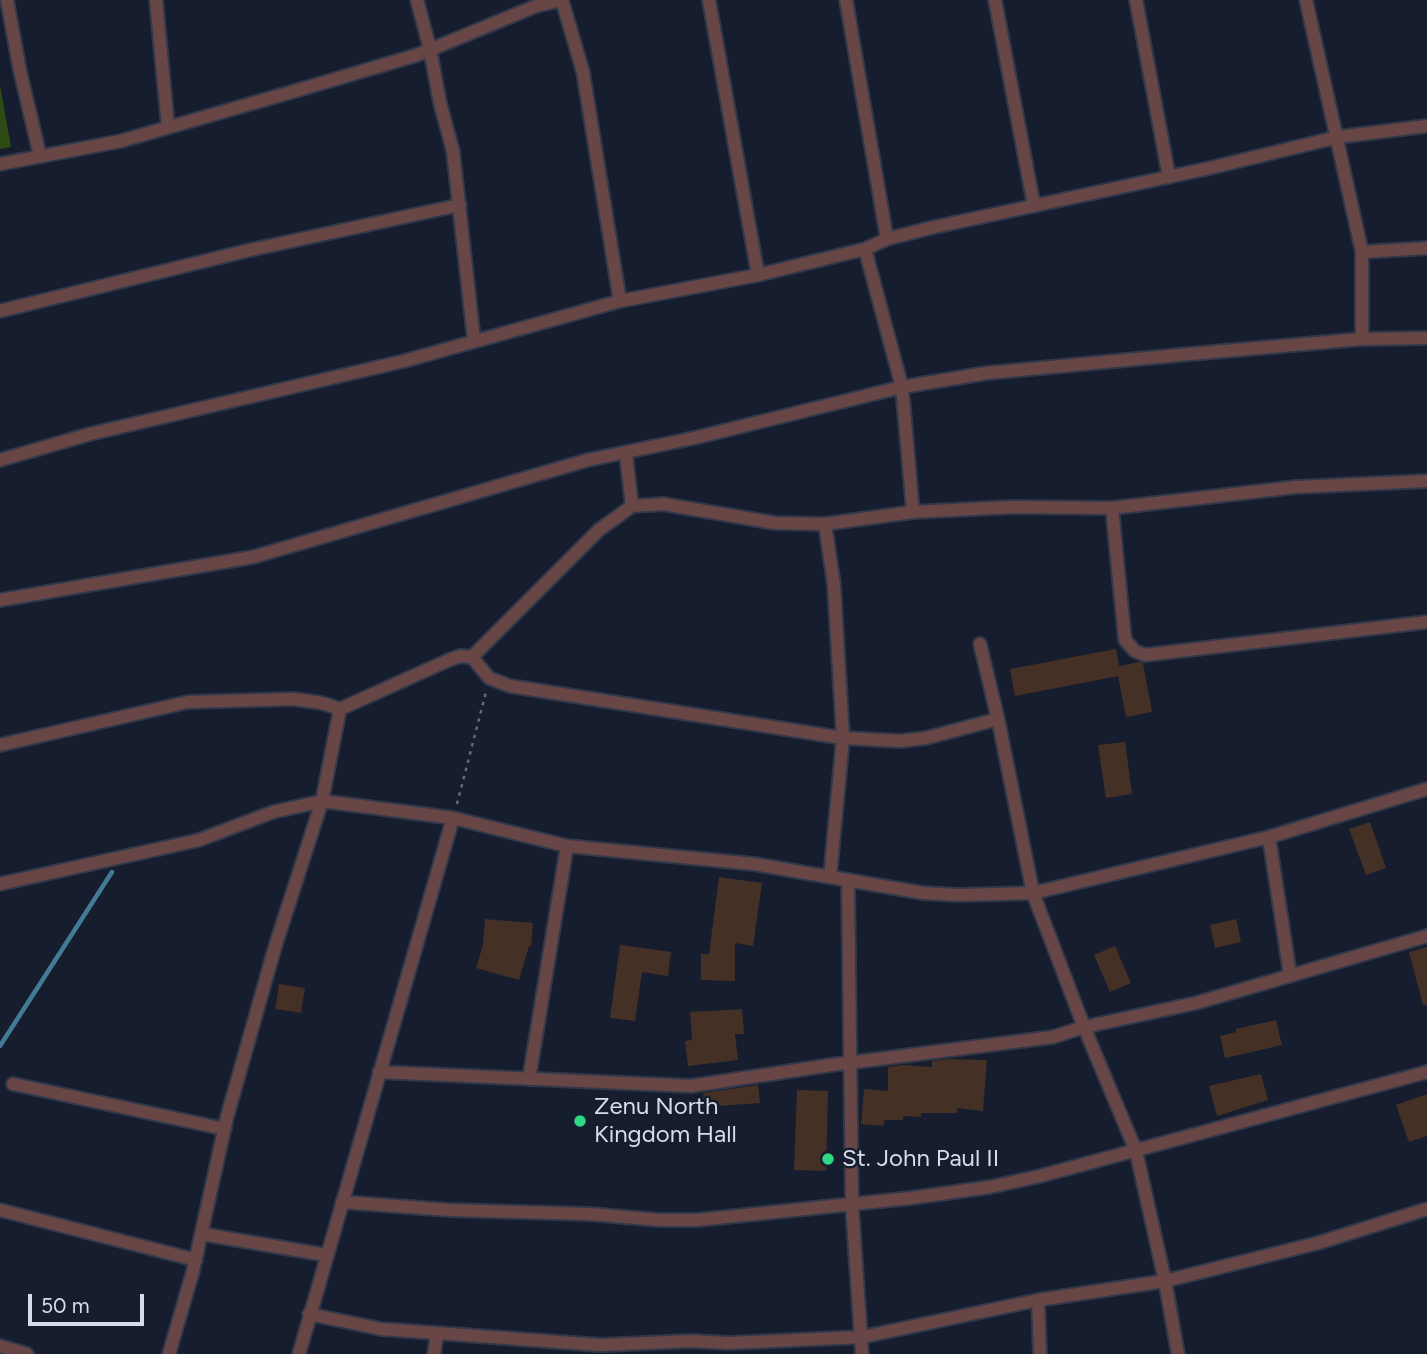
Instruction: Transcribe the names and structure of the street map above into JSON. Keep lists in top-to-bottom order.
{
  "places": ["Zenu North Kingdom Hall", "St. John Paul II"],
  "scale_bar": "50 m"
}
